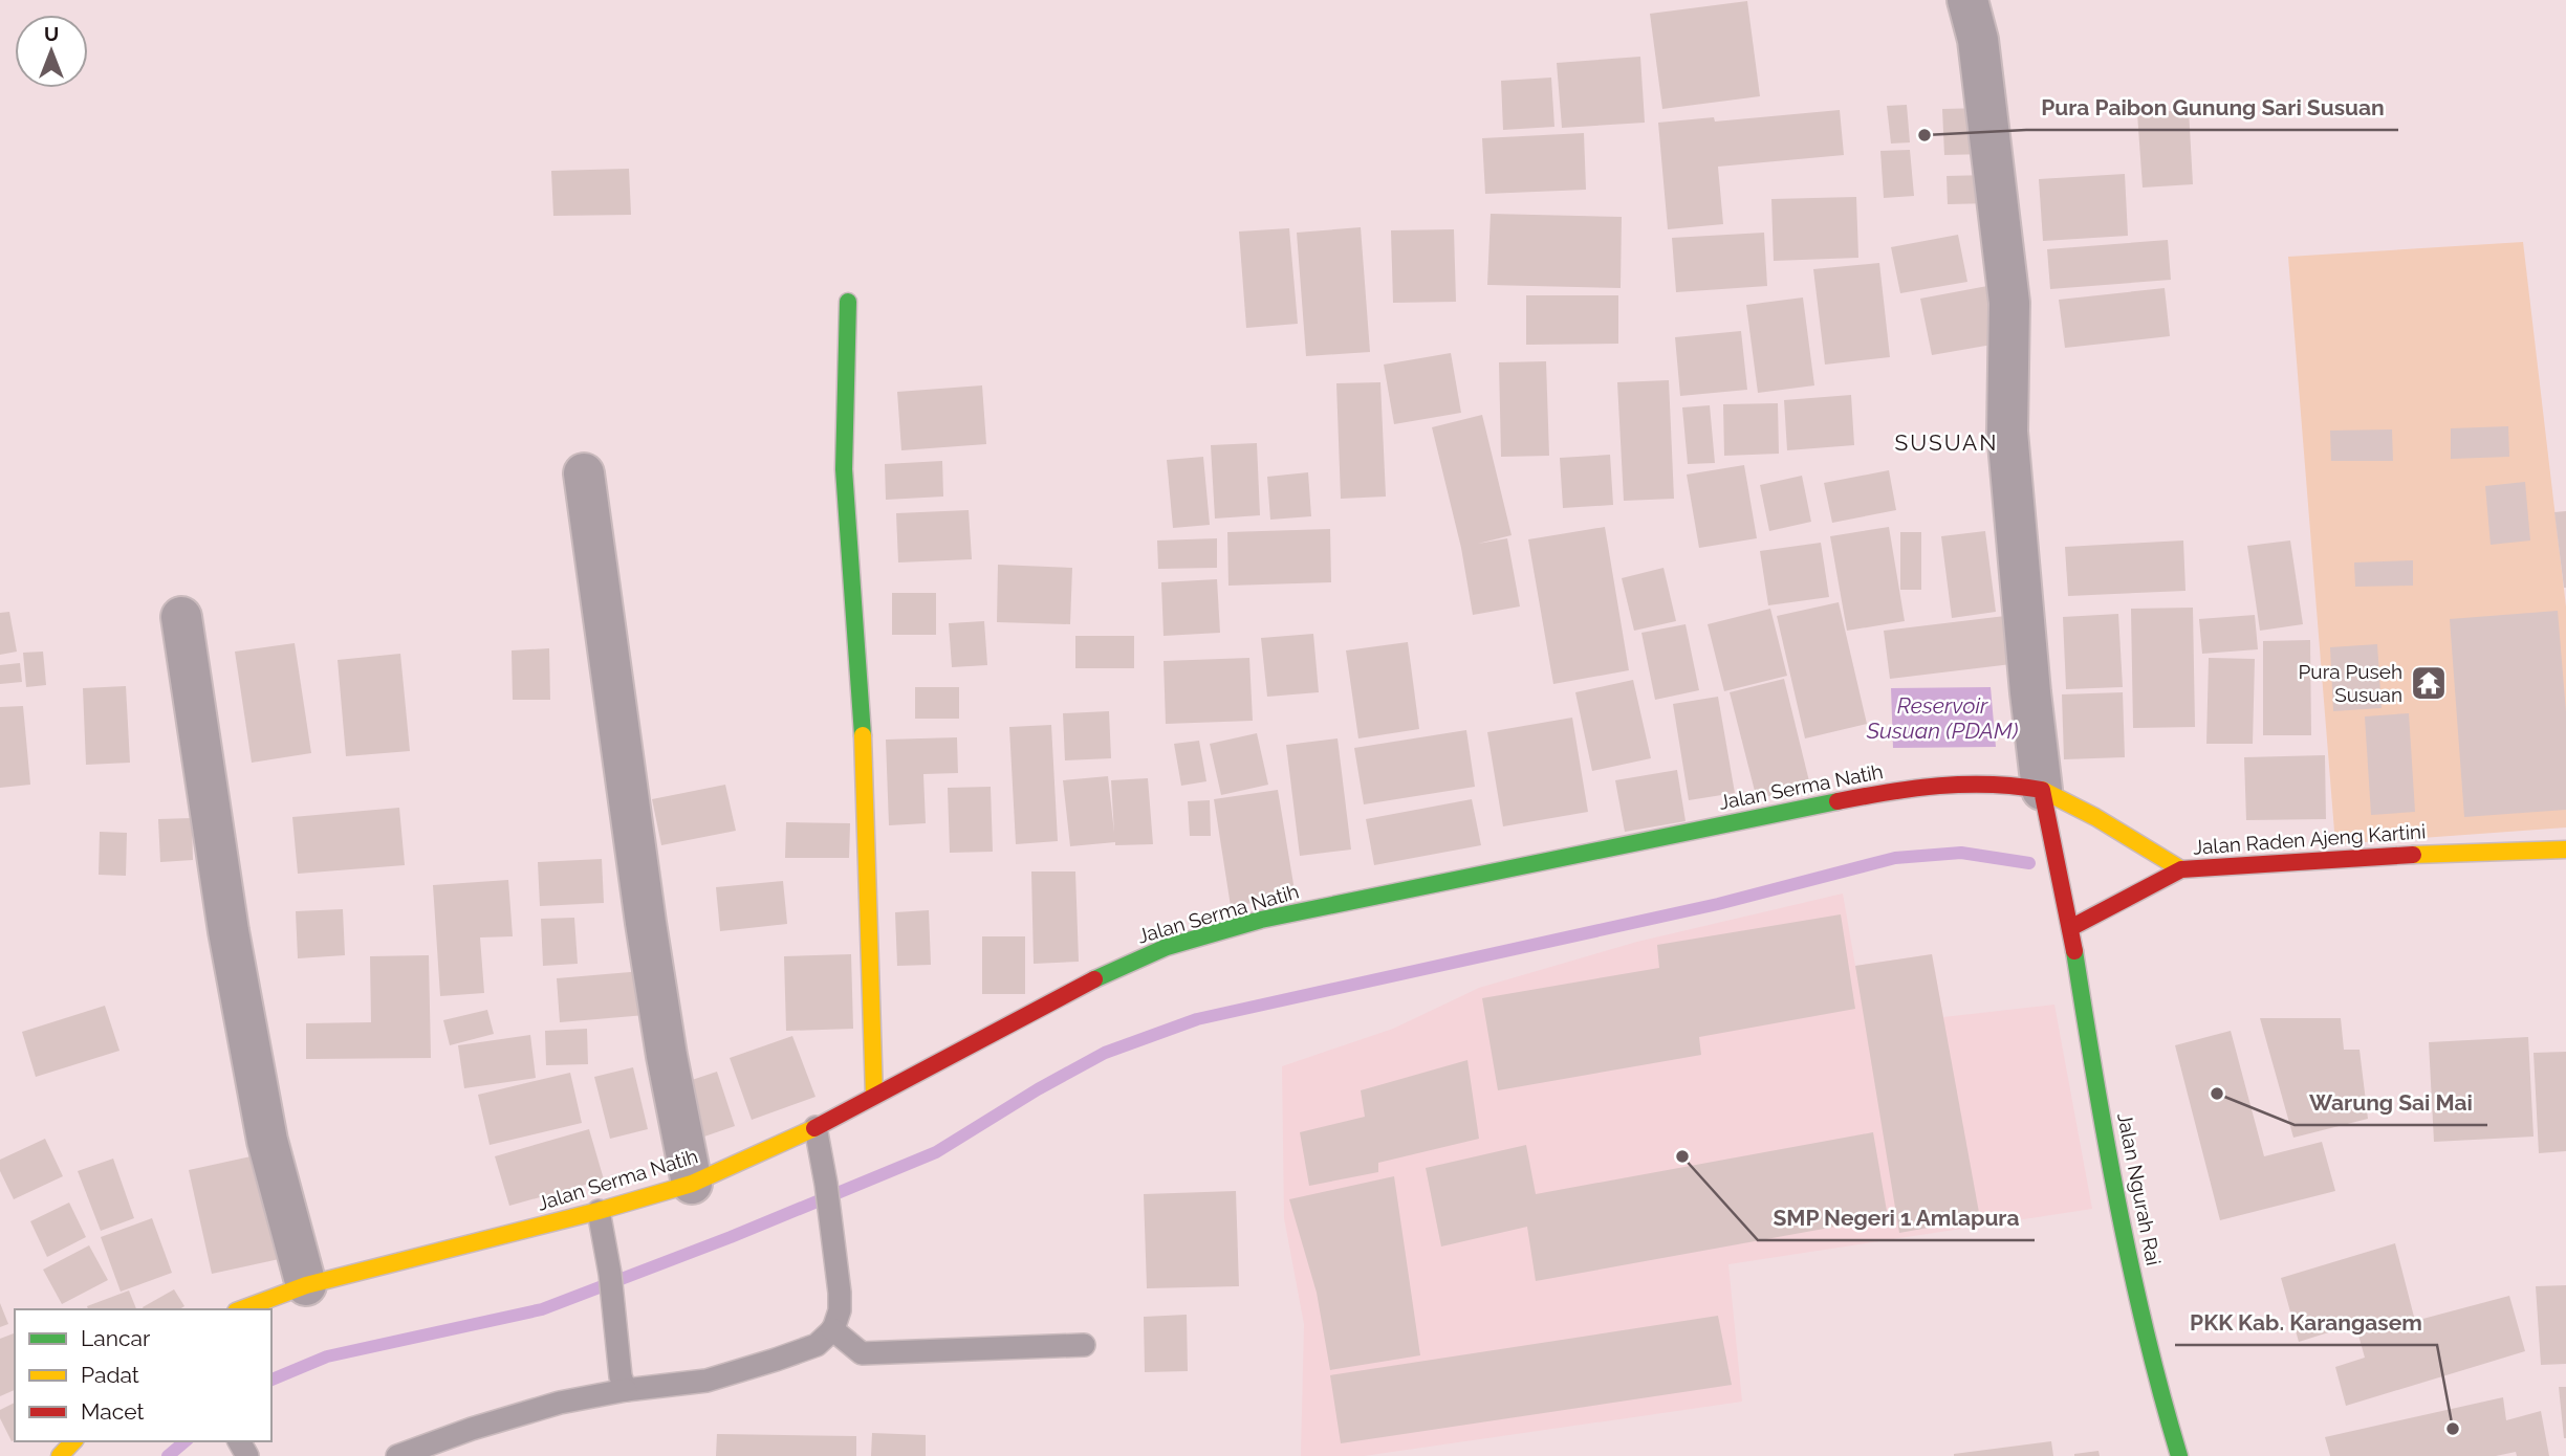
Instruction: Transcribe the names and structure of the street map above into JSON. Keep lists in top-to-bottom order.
{
  "streets": {
    "street": ["Jalan Serma Natih", "Jalan Raden Ajeng Kartini", "Jalan Ngurah Rai"]
  },
  "crossings": [
    ["Jalan Serma Natih", "Jalan Raden Ajeng Kartini"],
    ["Jalan Raden Ajeng Kartini", "Jalan Ngurah Rai"]
  ],
  "districts": ["SUSUAN"],
  "water": ["Reservoir Susuan (PDAM)"],
  "places": {
    "other": [
      "Pura Paibon Gunung Sari Susuan",
      "Warung Sai Mai",
      "SMP Negeri 1 Amlapura",
      "PKK Kab. Karangasem"
    ],
    "temple": ["Pura Puseh Susuan"]
  },
  "legend": ["Lancar", "Padat", "Macet"],
  "north": "top"
}
